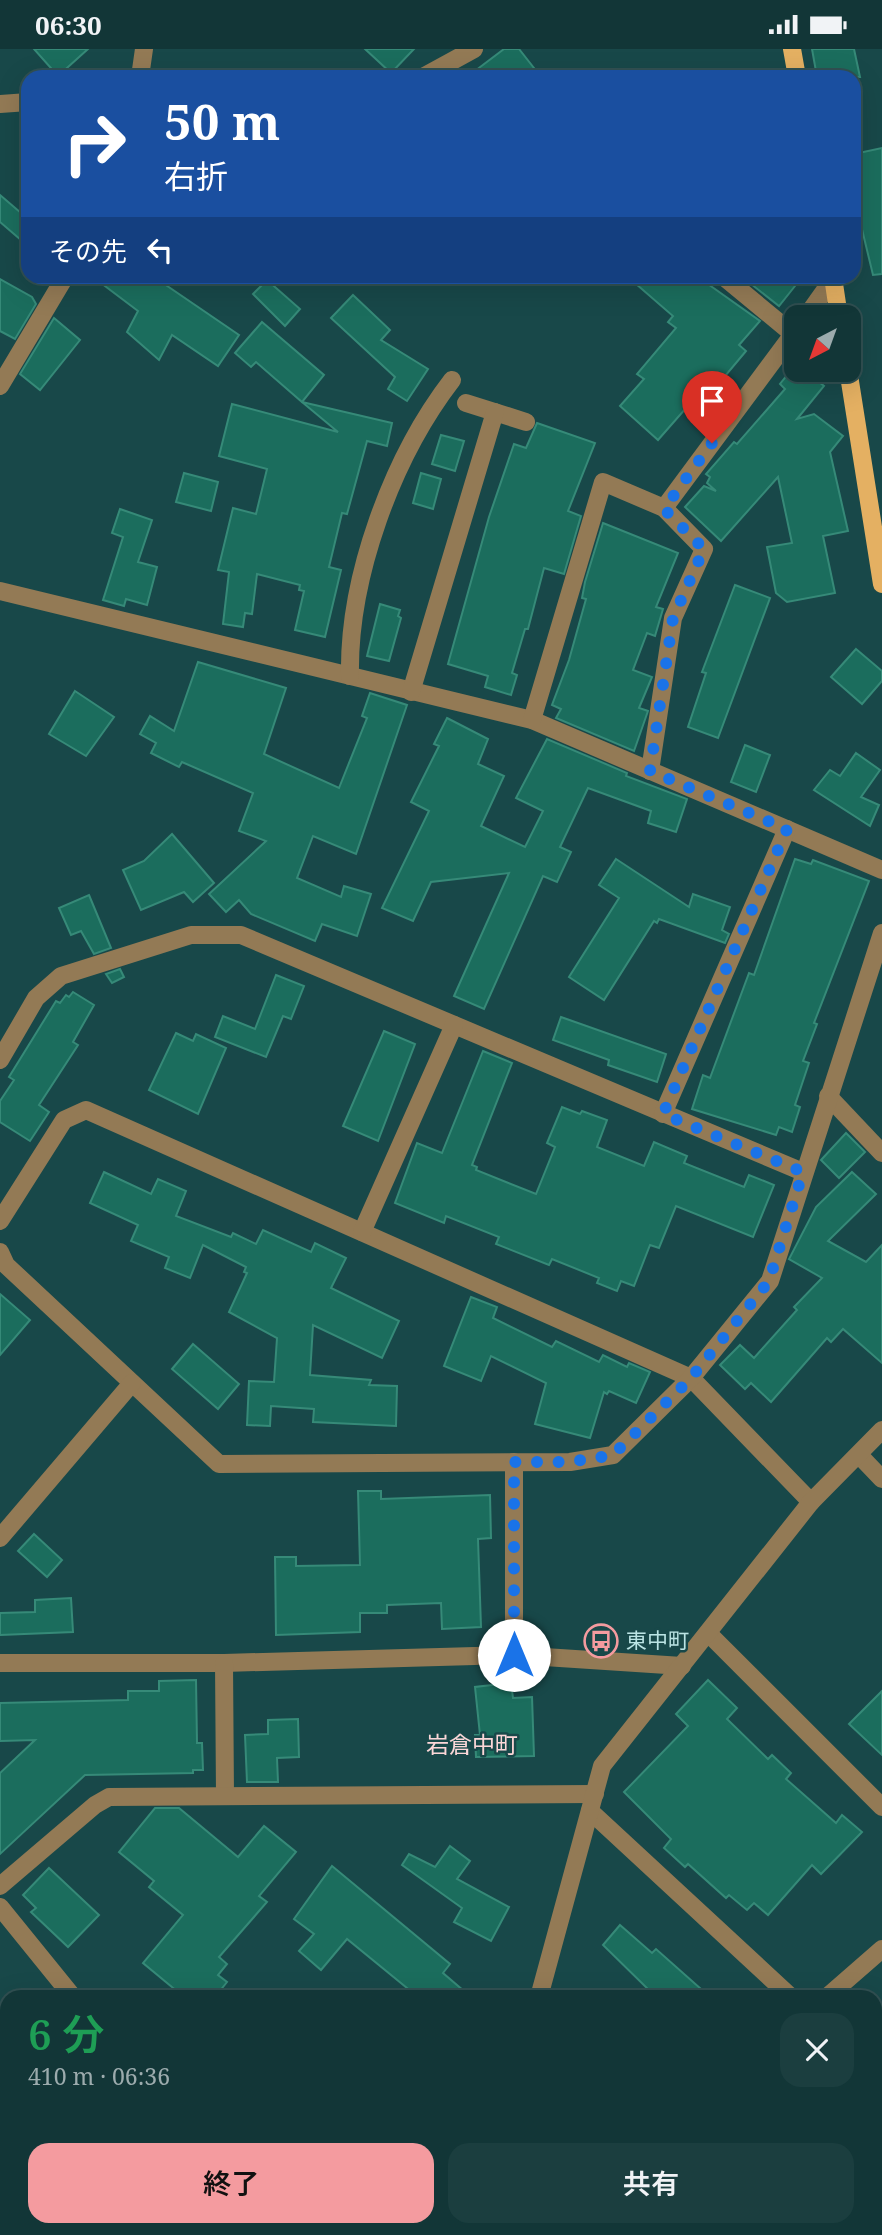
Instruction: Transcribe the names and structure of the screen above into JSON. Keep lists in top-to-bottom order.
{
  "districts": ["岩倉中町"],
  "places": {
    "bus stop": ["東中町"]
  },
  "north": "bottom left",
  "page": {
    "status": "06:30",
    "turn": ["50 m", "右折"],
    "then": "その先",
    "heading": ["6 分", "410 m · 06:36"],
    "buttons": ["終了", "共有"]
  }
}
